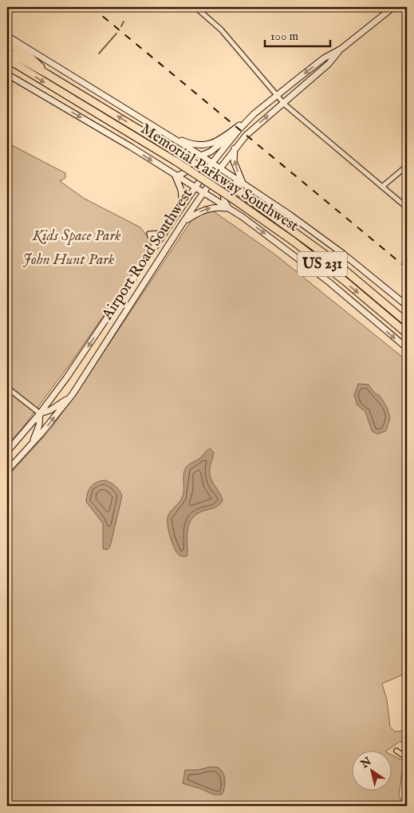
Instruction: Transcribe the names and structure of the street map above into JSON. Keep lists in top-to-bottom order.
{
  "streets": {
    "highway": ["Memorial Parkway Southwest", "US 231"],
    "main road": ["Airport Road Southwest"]
  },
  "parks": ["Kids Space Park", "John Hunt Park"],
  "scale_bar": "100 m",
  "north": "top left"
}
